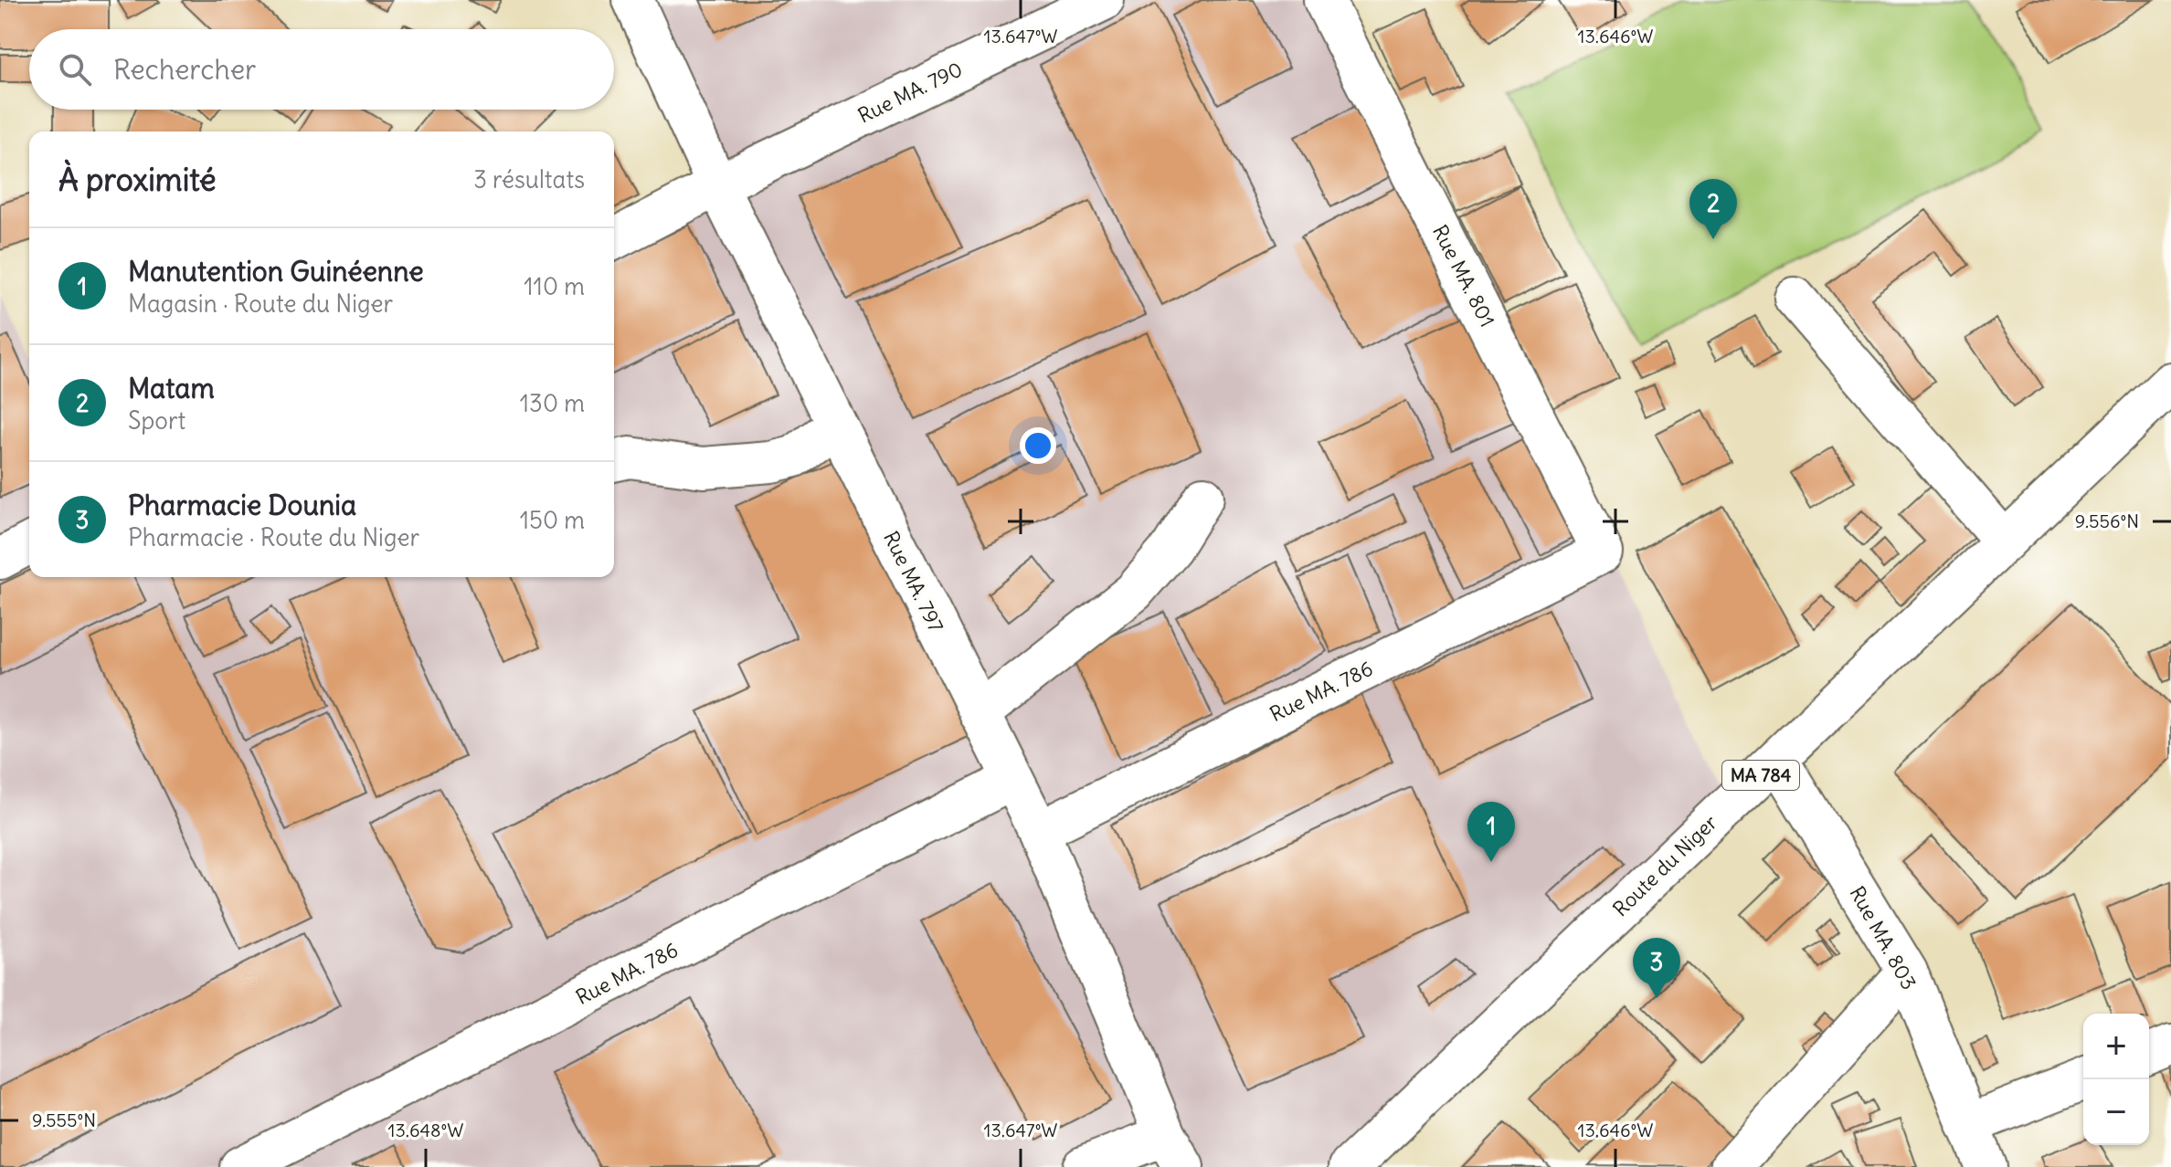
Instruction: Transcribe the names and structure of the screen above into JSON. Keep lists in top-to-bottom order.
{
  "streets": {
    "street": [
      "Rue MA. 790",
      "Rue MA. 801",
      "Rue MA. 797",
      "Rue MA. 786",
      "MA 784",
      "Route du Niger",
      "Rue MA. 803"
    ]
  },
  "crossings": [
    ["Rue MA. 790", "Rue MA. 797"],
    ["Rue MA. 801", "Rue MA. 786"],
    ["Rue MA. 797", "Rue MA. 786"],
    ["Route du Niger", "Rue MA. 803"]
  ],
  "page": {
    "search": "Rechercher",
    "heading": ["À proximité", "3 résultats"],
    "pins": ["2", "1", "3"],
    "list": [
      {
        "mark": "1",
        "name": "Manutention Guinéenne",
        "note": "Magasin · Route du Niger",
        "value": "110 m"
      },
      {
        "mark": "2",
        "name": "Matam",
        "note": "Sport",
        "value": "130 m"
      },
      {
        "mark": "3",
        "name": "Pharmacie Dounia",
        "note": "Pharmacie · Route du Niger",
        "value": "150 m"
      }
    ],
    "map_buttons": ["+", "−"]
  },
  "coordinates": [
    "13.647°W",
    "13.646°W",
    "9.556°N",
    "9.555°N",
    "13.648°W"
  ]
}
